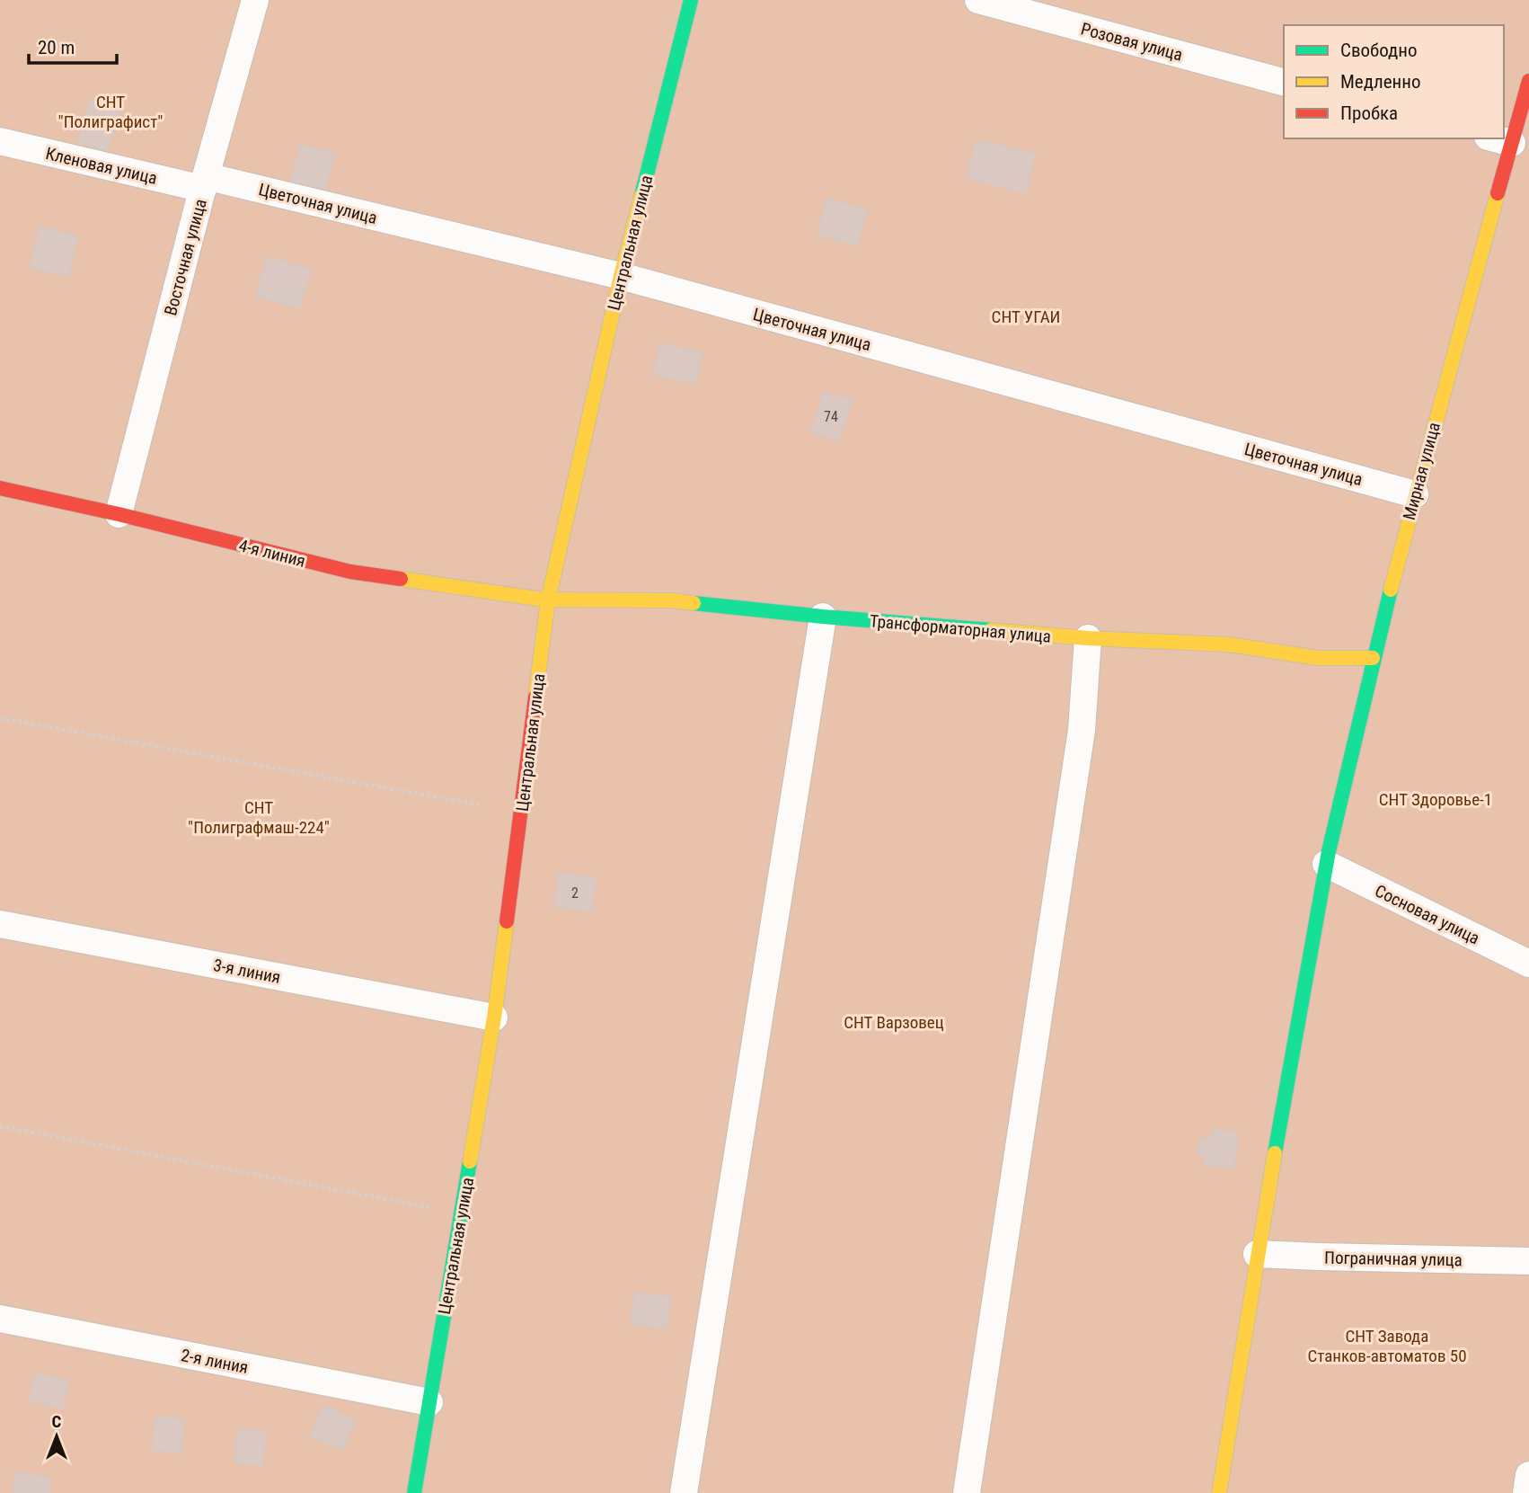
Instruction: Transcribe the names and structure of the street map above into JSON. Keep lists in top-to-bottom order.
{
  "streets": {
    "street": [
      "Розовая улица",
      "Кленовая улица",
      "Цветочная улица",
      "Центральная улица",
      "Восточная улица",
      "Мирная улица",
      "4-я линия",
      "Трансформаторная улица",
      "Сосновая улица",
      "3-я линия",
      "Пограничная улица",
      "2-я линия"
    ]
  },
  "crossings": [
    ["Кленовая улица", "Цветочная улица"],
    ["Кленовая улица", "Восточная улица"],
    ["Цветочная улица", "Центральная улица"],
    ["Цветочная улица", "Восточная улица"],
    ["Цветочная улица", "Мирная улица"],
    ["Центральная улица", "4-я линия"],
    ["Центральная улица", "Трансформаторная улица"],
    ["Центральная улица", "3-я линия"],
    ["Центральная улица", "2-я линия"],
    ["Восточная улица", "4-я линия"],
    ["Мирная улица", "Трансформаторная улица"],
    ["Мирная улица", "Сосновая улица"],
    ["Мирная улица", "Пограничная улица"],
    ["4-я линия", "Трансформаторная улица"]
  ],
  "parks": [
    "СНТ \"Полиграфист\"",
    "СНТ УГАИ",
    "СНТ Здоровье-1",
    "СНТ \"Полиграфмаш-224\"",
    "СНТ Варзовец",
    "СНТ Завода Станков-автоматов 50"
  ],
  "house_numbers": ["74", "2"],
  "legend": ["Свободно", "Медленно", "Пробка"],
  "scale_bar": "20 m",
  "north": "top"
}
